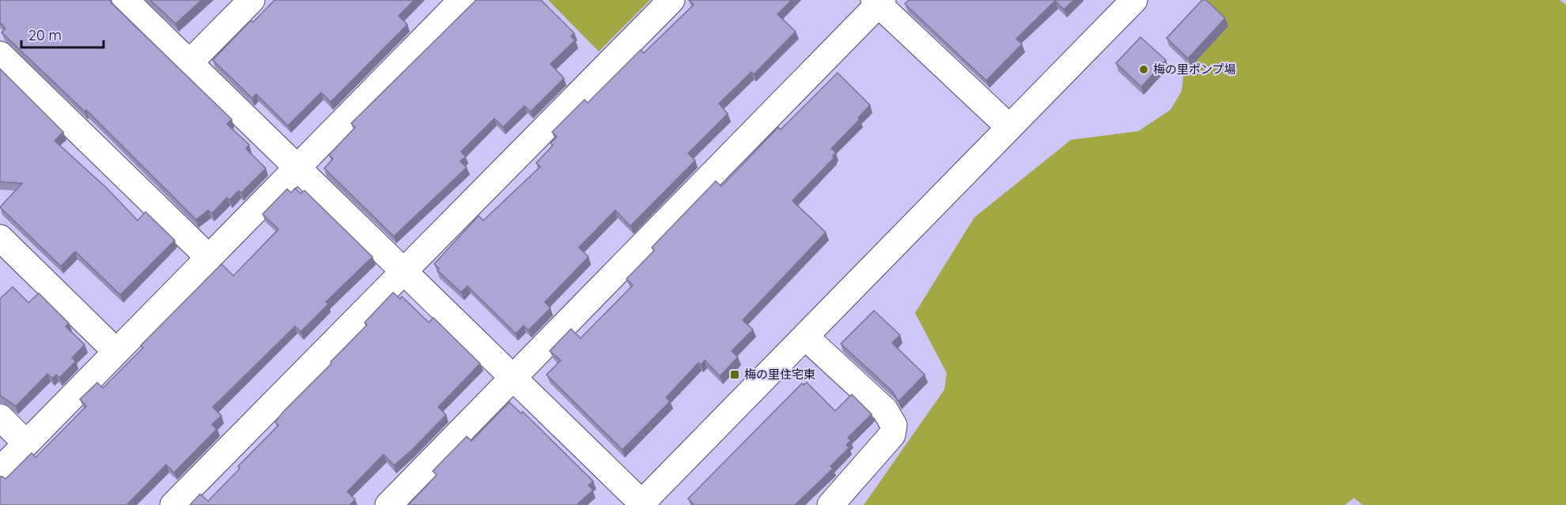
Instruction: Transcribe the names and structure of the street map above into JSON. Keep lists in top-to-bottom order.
{
  "places": {
    "other": ["梅の里ポンプ場"],
    "transit": ["梅の里住宅東"]
  },
  "scale_bar": "20 m"
}
